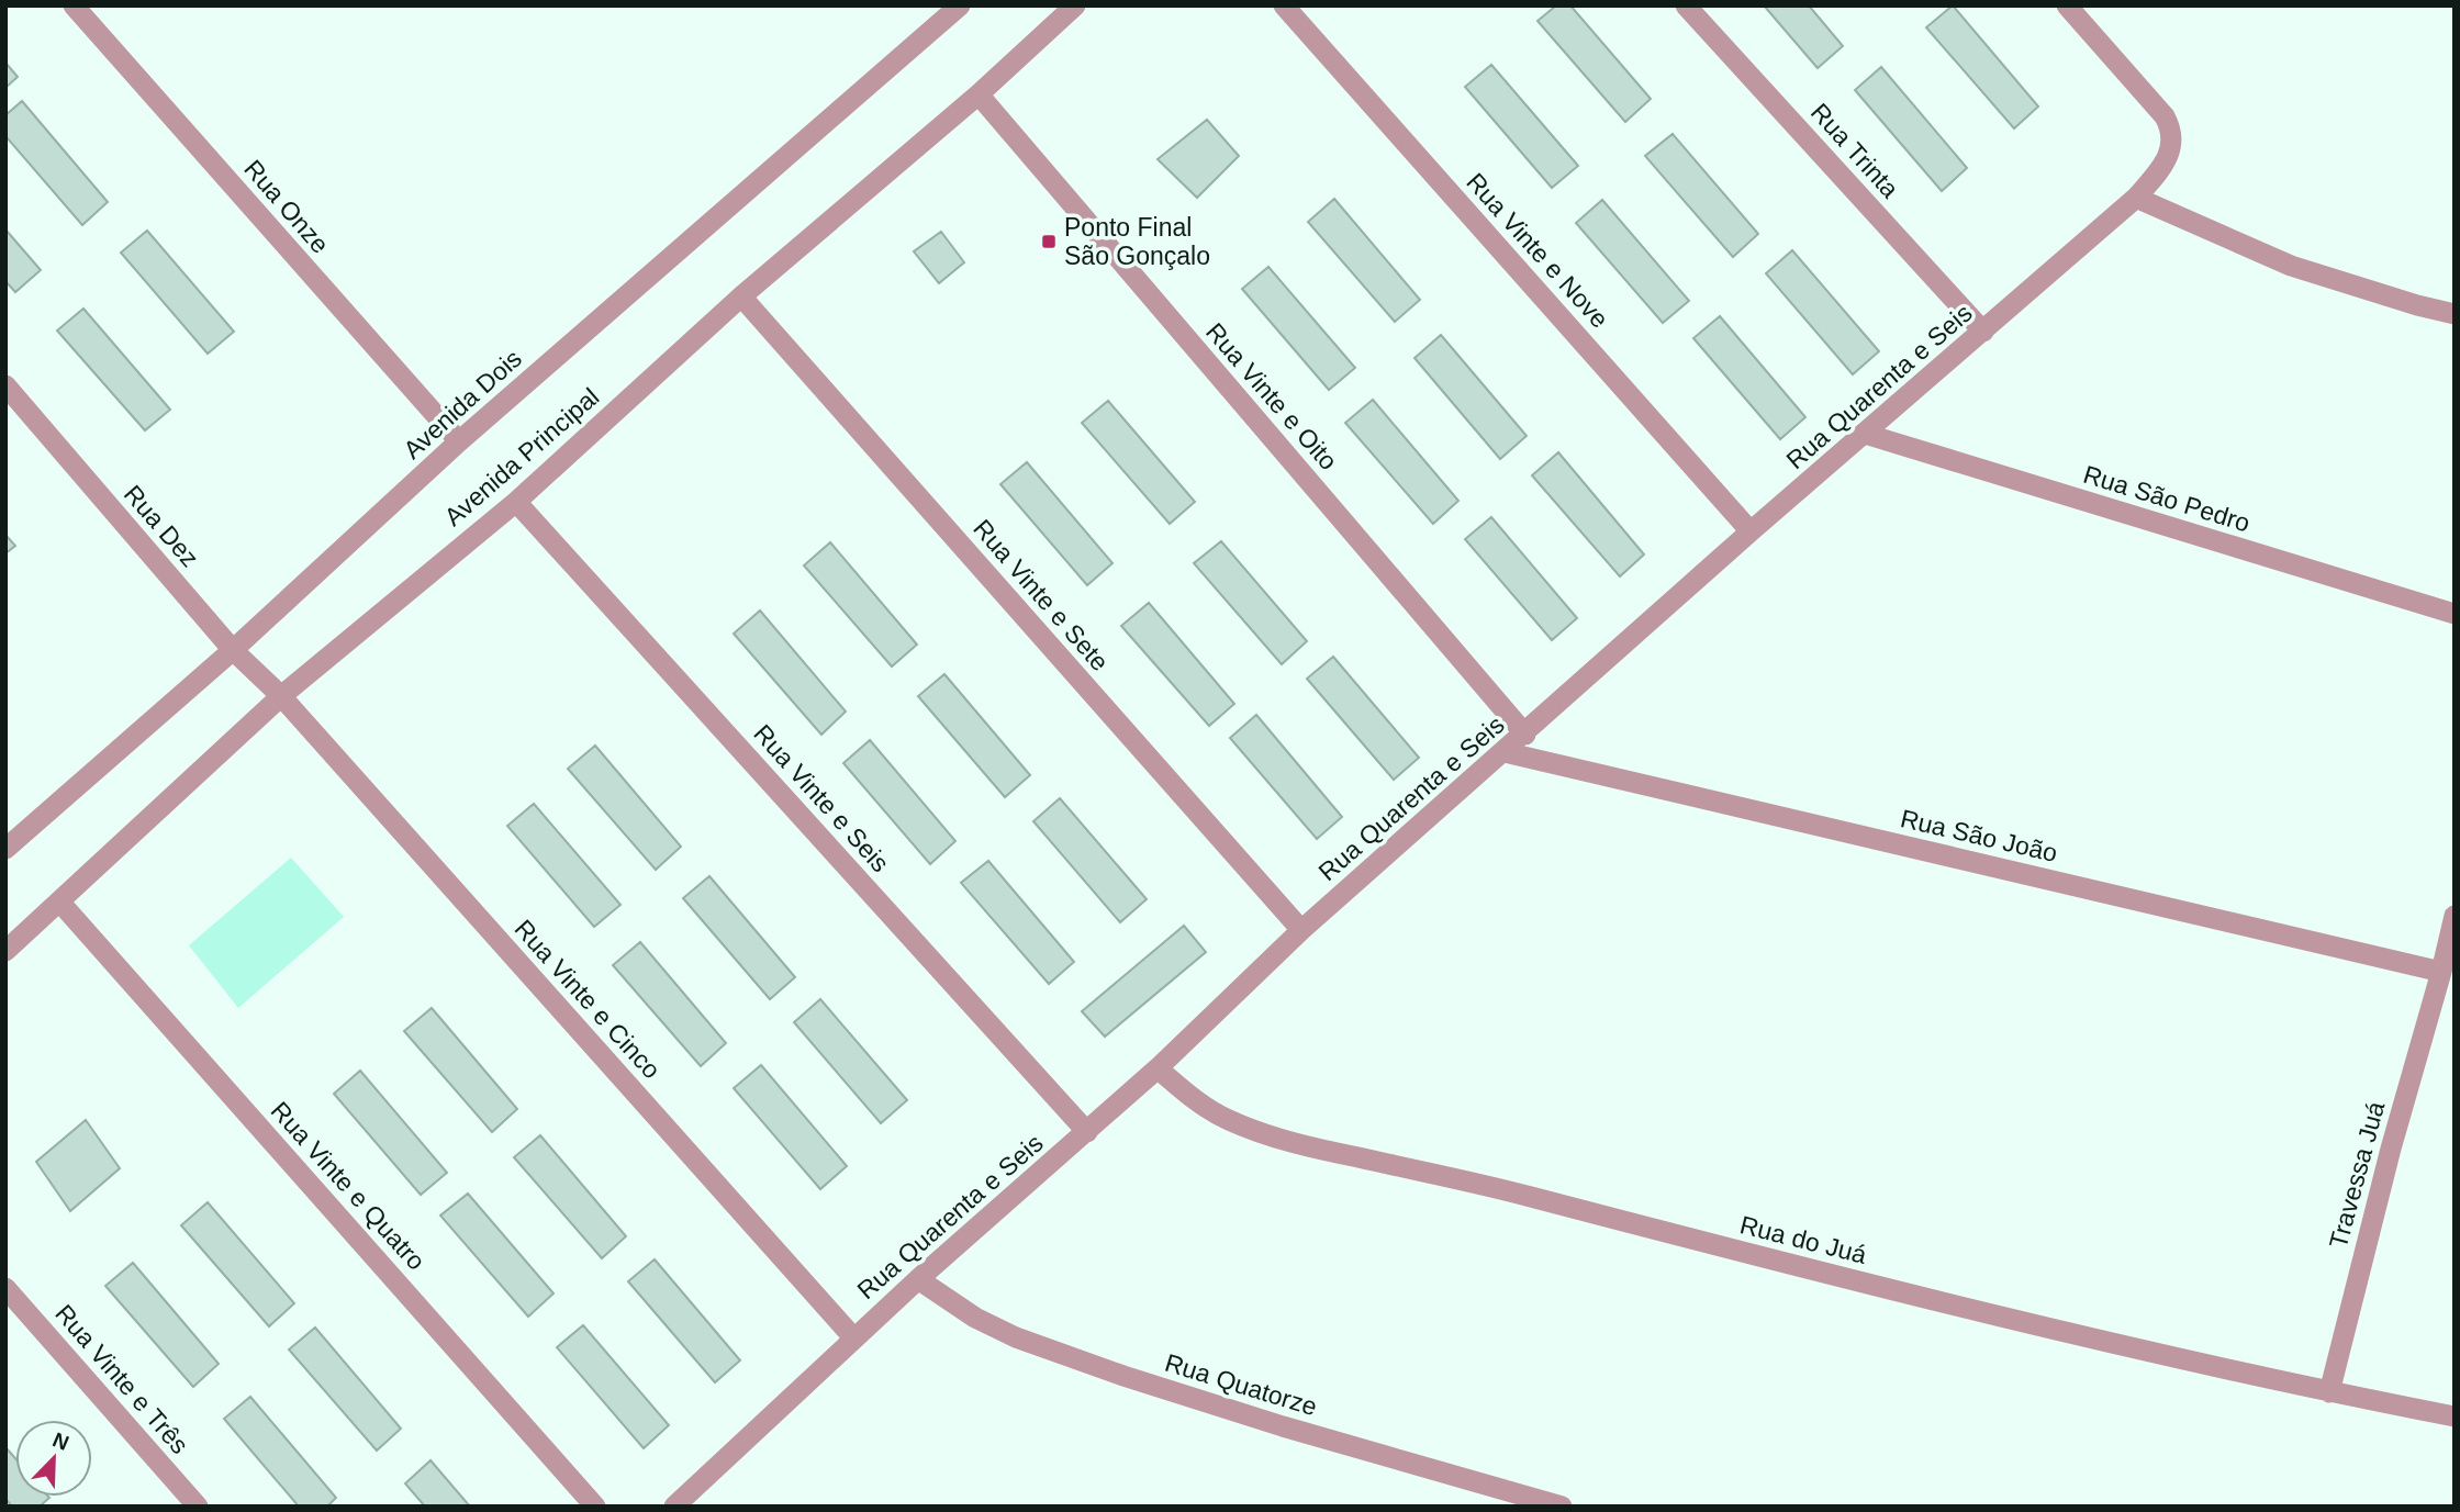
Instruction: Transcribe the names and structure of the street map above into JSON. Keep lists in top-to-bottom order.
{
  "streets": {
    "street": [
      "Rua Trinta",
      "Rua Onze",
      "Rua Vinte e Nove",
      "Rua Quarenta e Seis",
      "Rua Vinte e Oito",
      "Avenida Dois",
      "Avenida Principal",
      "Rua São Pedro",
      "Rua Dez",
      "Rua Vinte e Sete",
      "Rua Vinte e Seis",
      "Rua São João",
      "Rua Vinte e Cinco",
      "Travessa Juá",
      "Rua Vinte e Quatro",
      "Rua do Juá",
      "Rua Vinte e Três",
      "Rua Quatorze"
    ]
  },
  "crossings": [
    ["Rua Trinta", "Rua Quarenta e Seis"],
    ["Rua Onze", "Avenida Dois"],
    ["Rua Vinte e Nove", "Rua Quarenta e Seis"],
    ["Rua Quarenta e Seis", "Rua Vinte e Oito"],
    ["Rua Quarenta e Seis", "Rua São Pedro"],
    ["Rua Quarenta e Seis", "Rua Vinte e Sete"],
    ["Rua Quarenta e Seis", "Rua Vinte e Seis"],
    ["Rua Quarenta e Seis", "Rua São João"],
    ["Rua Quarenta e Seis", "Rua Vinte e Cinco"],
    ["Rua Quarenta e Seis", "Rua do Juá"],
    ["Rua Quarenta e Seis", "Rua Quatorze"],
    ["Rua Vinte e Oito", "Avenida Principal"],
    ["Avenida Dois", "Rua Dez"],
    ["Avenida Principal", "Rua Dez"],
    ["Avenida Principal", "Rua Vinte e Sete"],
    ["Avenida Principal", "Rua Vinte e Seis"],
    ["Avenida Principal", "Rua Vinte e Cinco"],
    ["Avenida Principal", "Rua Vinte e Quatro"],
    ["Rua Dez", "Rua Vinte e Cinco"],
    ["Rua São João", "Travessa Juá"],
    ["Travessa Juá", "Rua do Juá"]
  ],
  "places": {
    "transit": ["Ponto Final São Gonçalo"]
  },
  "north": "top right"
}
